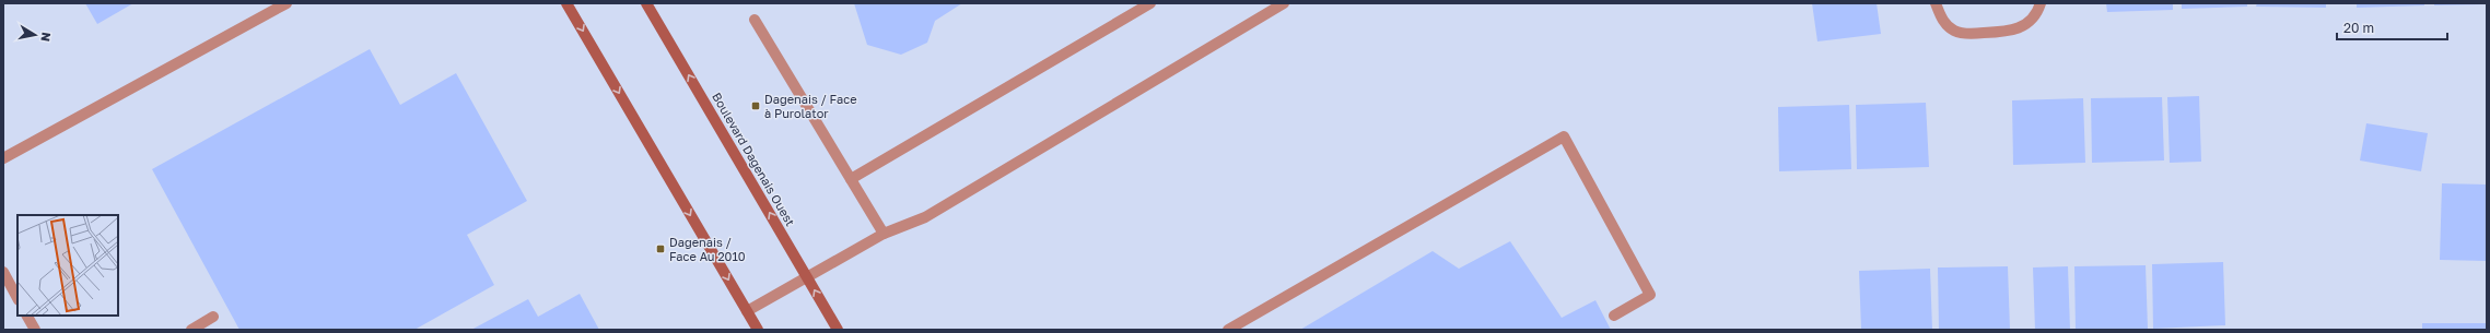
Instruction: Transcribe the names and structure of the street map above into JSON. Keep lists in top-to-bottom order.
{
  "streets": {
    "main road": ["Boulevard Dagenais Ouest"]
  },
  "places": {
    "transit": ["Dagenais / Face à Purolator", "Dagenais / Face Au 2010"]
  },
  "scale_bar": "20 m",
  "north": "right"
}
